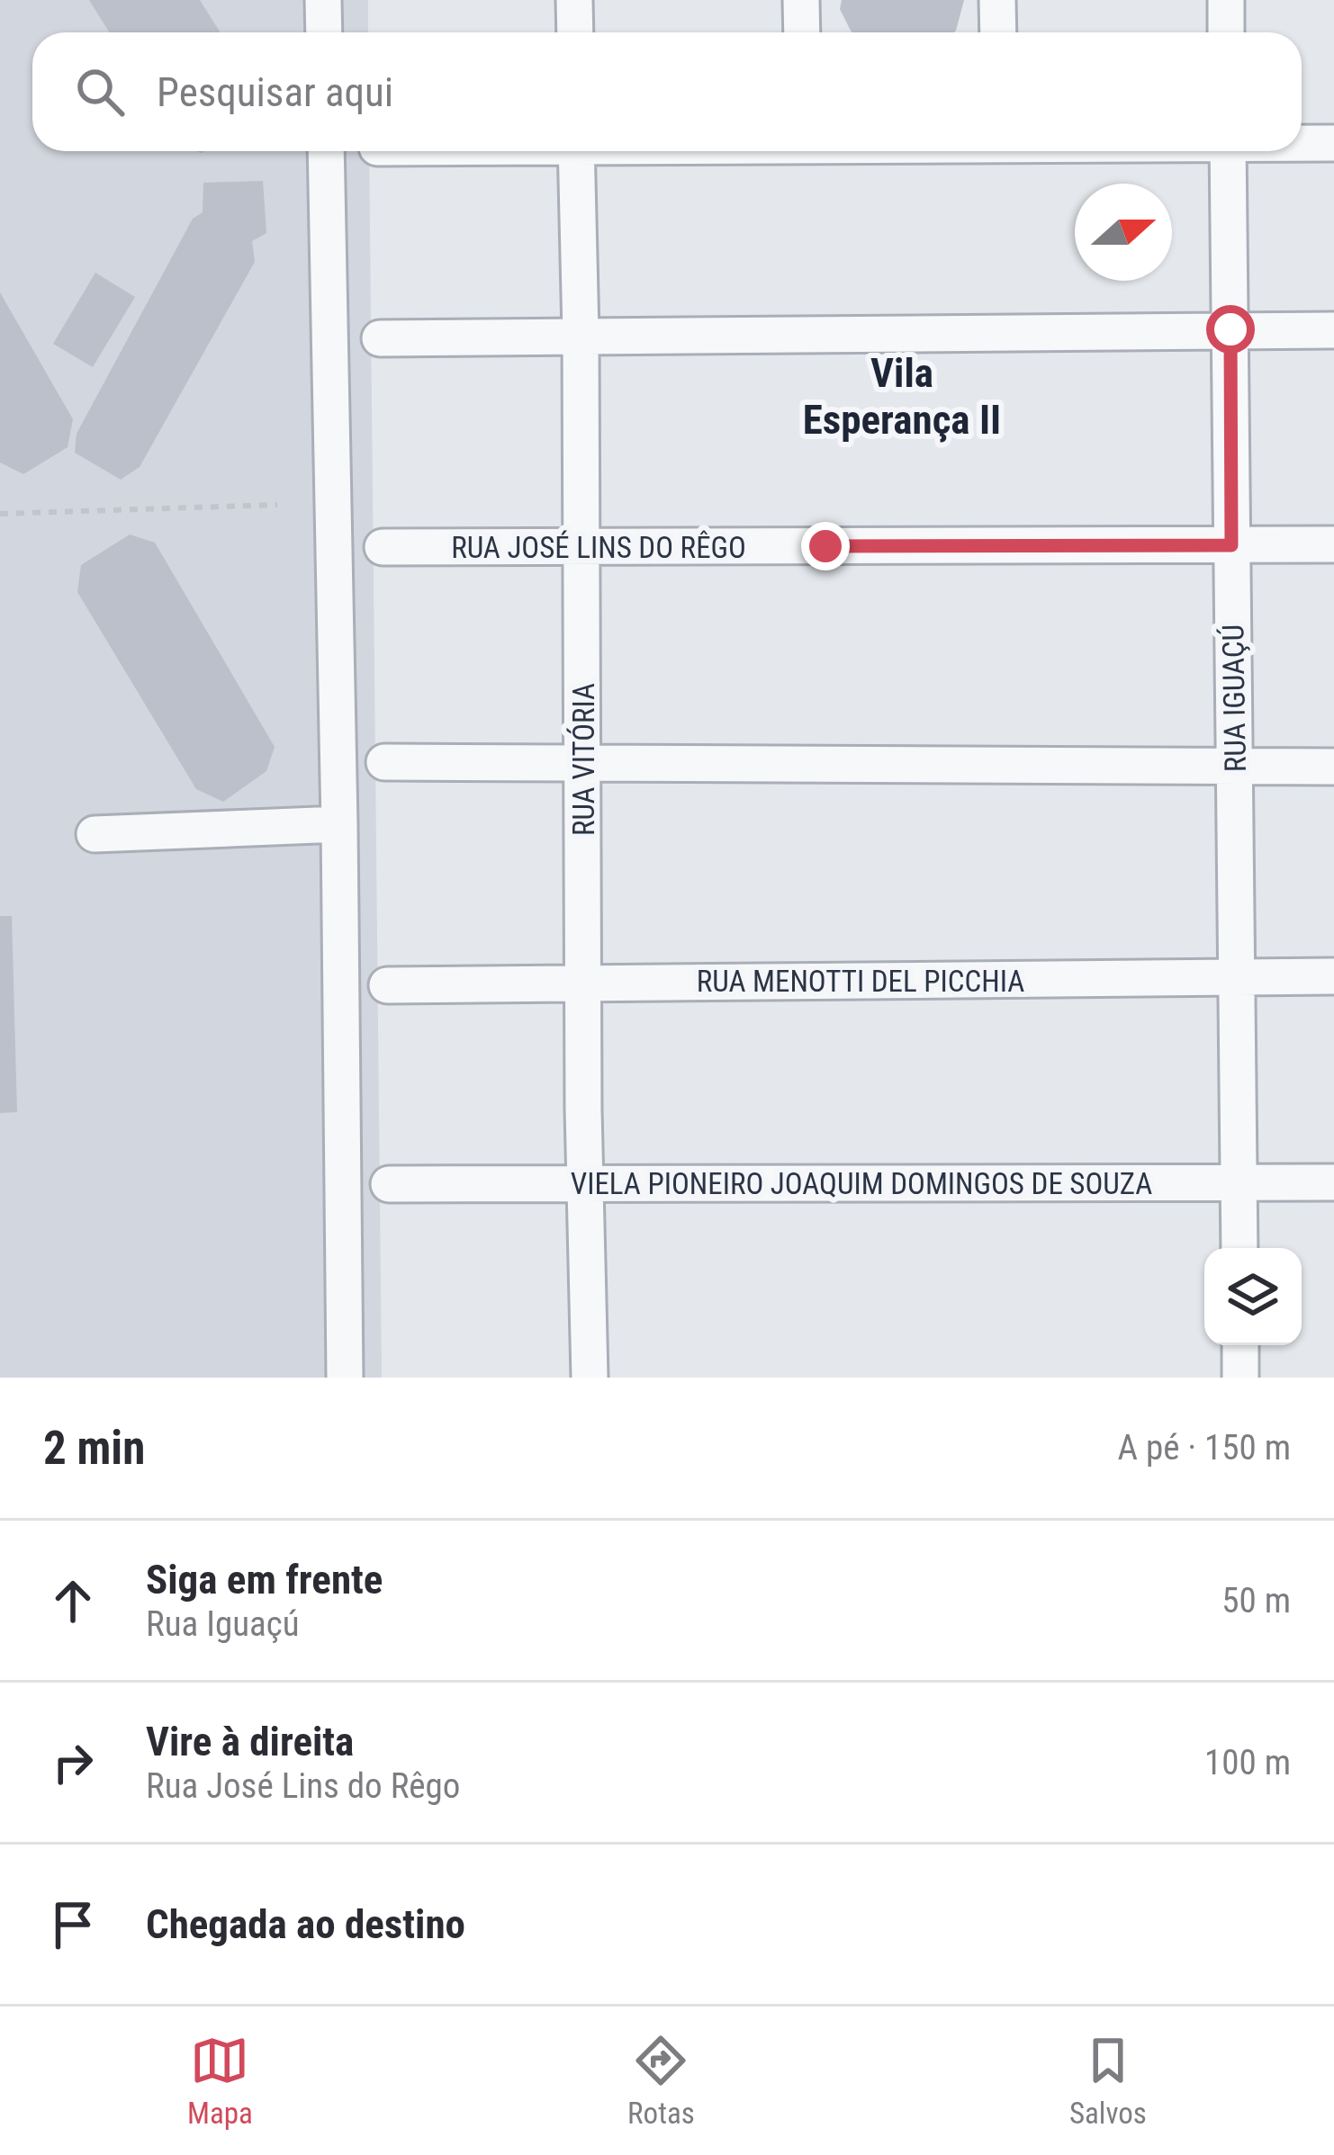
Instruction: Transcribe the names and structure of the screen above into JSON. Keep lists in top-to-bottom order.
{
  "streets": {
    "street": [
      "RUA JOSÉ LINS DO RÊGO",
      "RUA IGUAÇÚ",
      "RUA VITÓRIA",
      "RUA MENOTTI DEL PICCHIA",
      "VIELA PIONEIRO JOAQUIM DOMINGOS DE SOUZA"
    ]
  },
  "crossings": [
    ["RUA JOSÉ LINS DO RÊGO", "RUA IGUAÇÚ"],
    ["RUA JOSÉ LINS DO RÊGO", "RUA VITÓRIA"],
    ["RUA IGUAÇÚ", "RUA MENOTTI DEL PICCHIA"],
    ["RUA IGUAÇÚ", "VIELA PIONEIRO JOAQUIM DOMINGOS DE SOUZA"],
    ["RUA VITÓRIA", "RUA MENOTTI DEL PICCHIA"],
    ["RUA VITÓRIA", "VIELA PIONEIRO JOAQUIM DOMINGOS DE SOUZA"]
  ],
  "districts": ["Vila Esperança II"],
  "north": "right",
  "page": {
    "search": "Pesquisar aqui",
    "heading": ["2 min", "A pé · 150 m"],
    "list": [
      ["Siga em frente", "Rua Iguaçú", "50 m"],
      ["Vire à direita", "Rua José Lins do Rêgo", "100 m"],
      "Chegada ao destino"
    ],
    "nav": ["Mapa", "Rotas", "Salvos"]
  }
}
